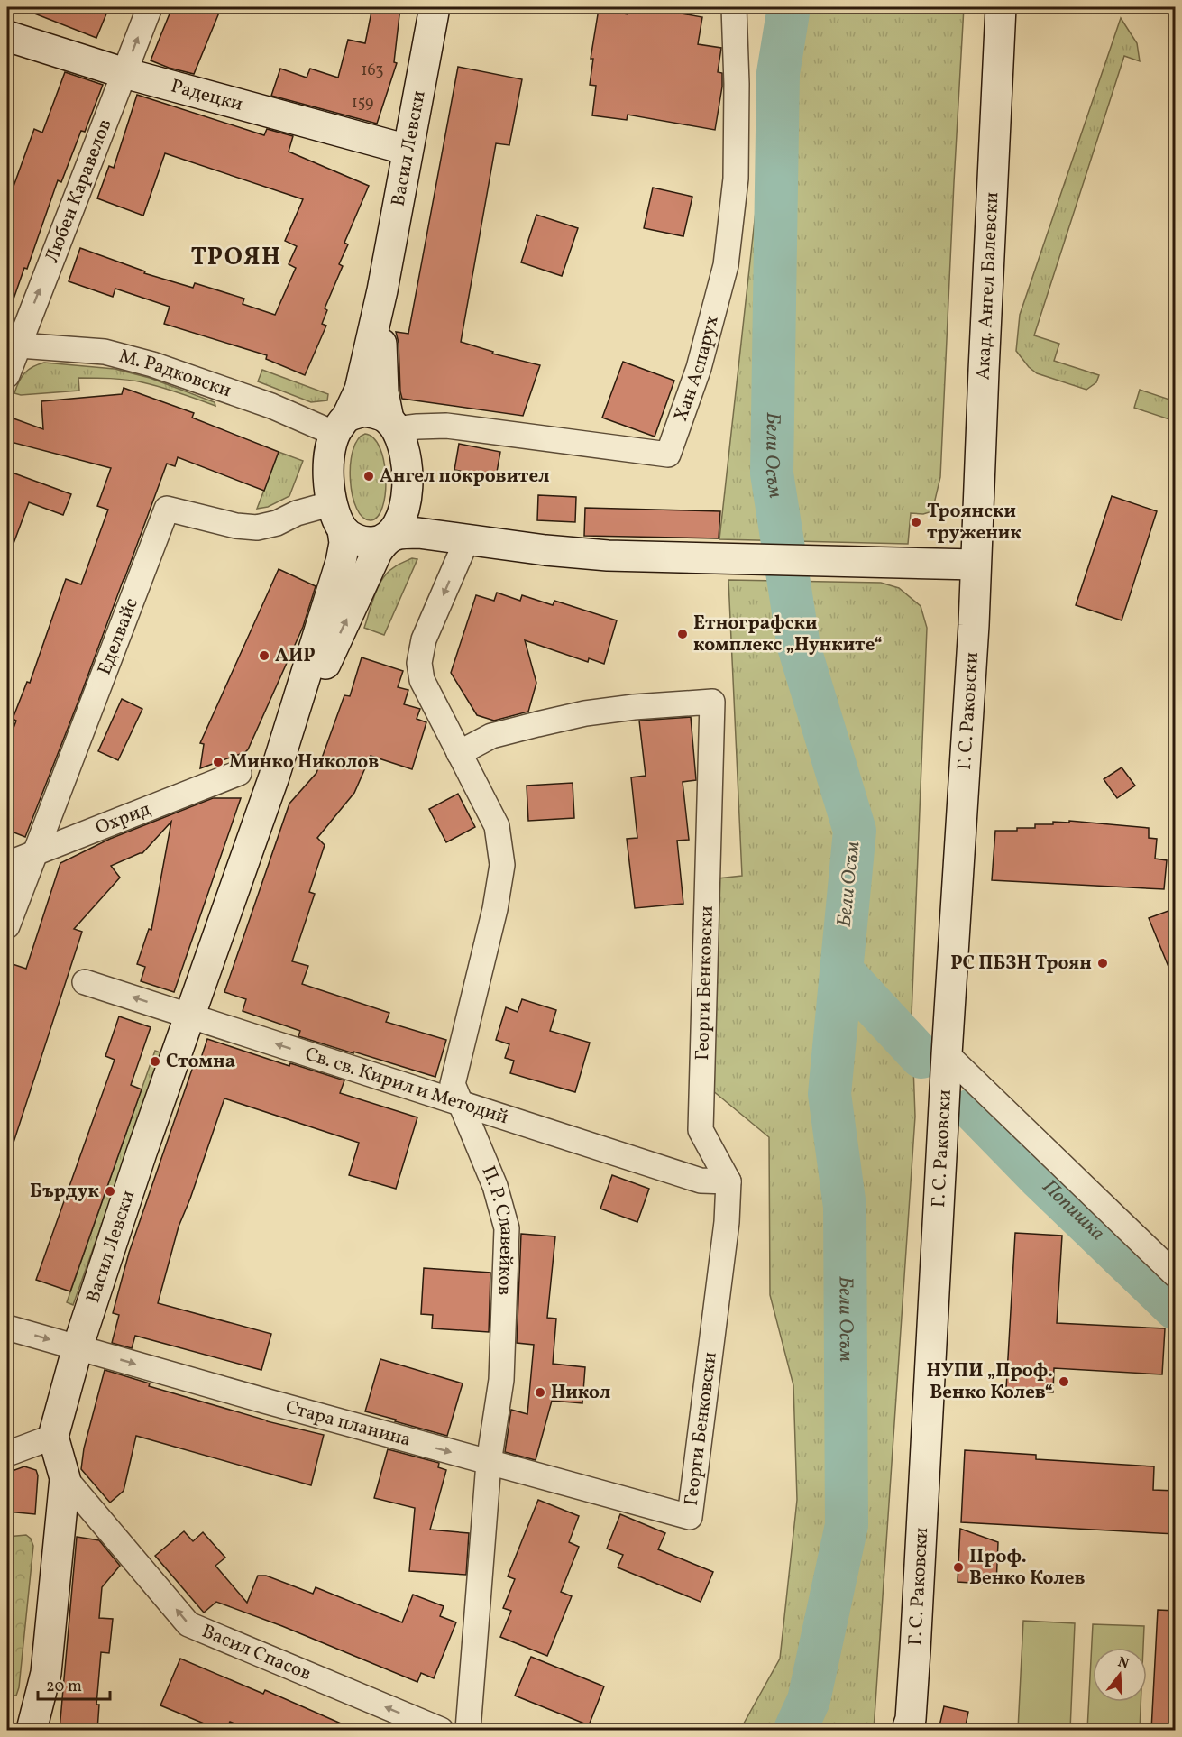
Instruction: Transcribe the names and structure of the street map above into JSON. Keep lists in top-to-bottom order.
{
  "streets": {
    "street": [
      "Радецки",
      "Васил Левски",
      "Любен Каравелов",
      "Акад. Ангел Балевски",
      "Хан Аспарух",
      "М. Радковски",
      "Еделвайс",
      "Г. С. Раковски",
      "Охрид",
      "Георги Бенковски",
      "Св. св. Кирил и Методий",
      "П. Р. Славейков",
      "Стара планина",
      "Васил Спасов"
    ]
  },
  "crossings": [
    ["Радецки", "Васил Левски"],
    ["Радецки", "Любен Каравелов"],
    ["Васил Левски", "Хан Аспарух"],
    ["Васил Левски", "М. Радковски"],
    ["Васил Левски", "Еделвайс"],
    ["Васил Левски", "Св. св. Кирил и Методий"],
    ["Васил Левски", "Стара планина"],
    ["Любен Каравелов", "М. Радковски"],
    ["Акад. Ангел Балевски", "Г. С. Раковски"],
    ["Хан Аспарух", "М. Радковски"],
    ["Хан Аспарух", "Еделвайс"],
    ["М. Радковски", "Еделвайс"],
    ["Еделвайс", "Охрид"],
    ["Георги Бенковски", "Св. св. Кирил и Методий"],
    ["Георги Бенковски", "П. Р. Славейков"],
    ["Георги Бенковски", "Стара планина"],
    ["Св. св. Кирил и Методий", "П. Р. Славейков"],
    ["П. Р. Славейков", "Стара планина"]
  ],
  "one_way": [
    "Любен Каравелов",
    "Св. св. Кирил и Методий",
    "Стара планина",
    "Васил Спасов"
  ],
  "districts": ["ТРОЯН"],
  "water": ["Бели Осъм", "Попишка"],
  "places": [
    "Ангел покровител",
    "Троянски труженик",
    "Етнографски комплекс „Нунките“",
    "АИР",
    "Минко Николов",
    "РС ПБЗН Троян",
    "Стомна",
    "Бърдук",
    "НУПИ „Проф. Венко Колев“",
    "Никол",
    "Проф. Венко Колев"
  ],
  "house_numbers": ["163", "159"],
  "scale_bar": "20 m",
  "north": "top"
}
